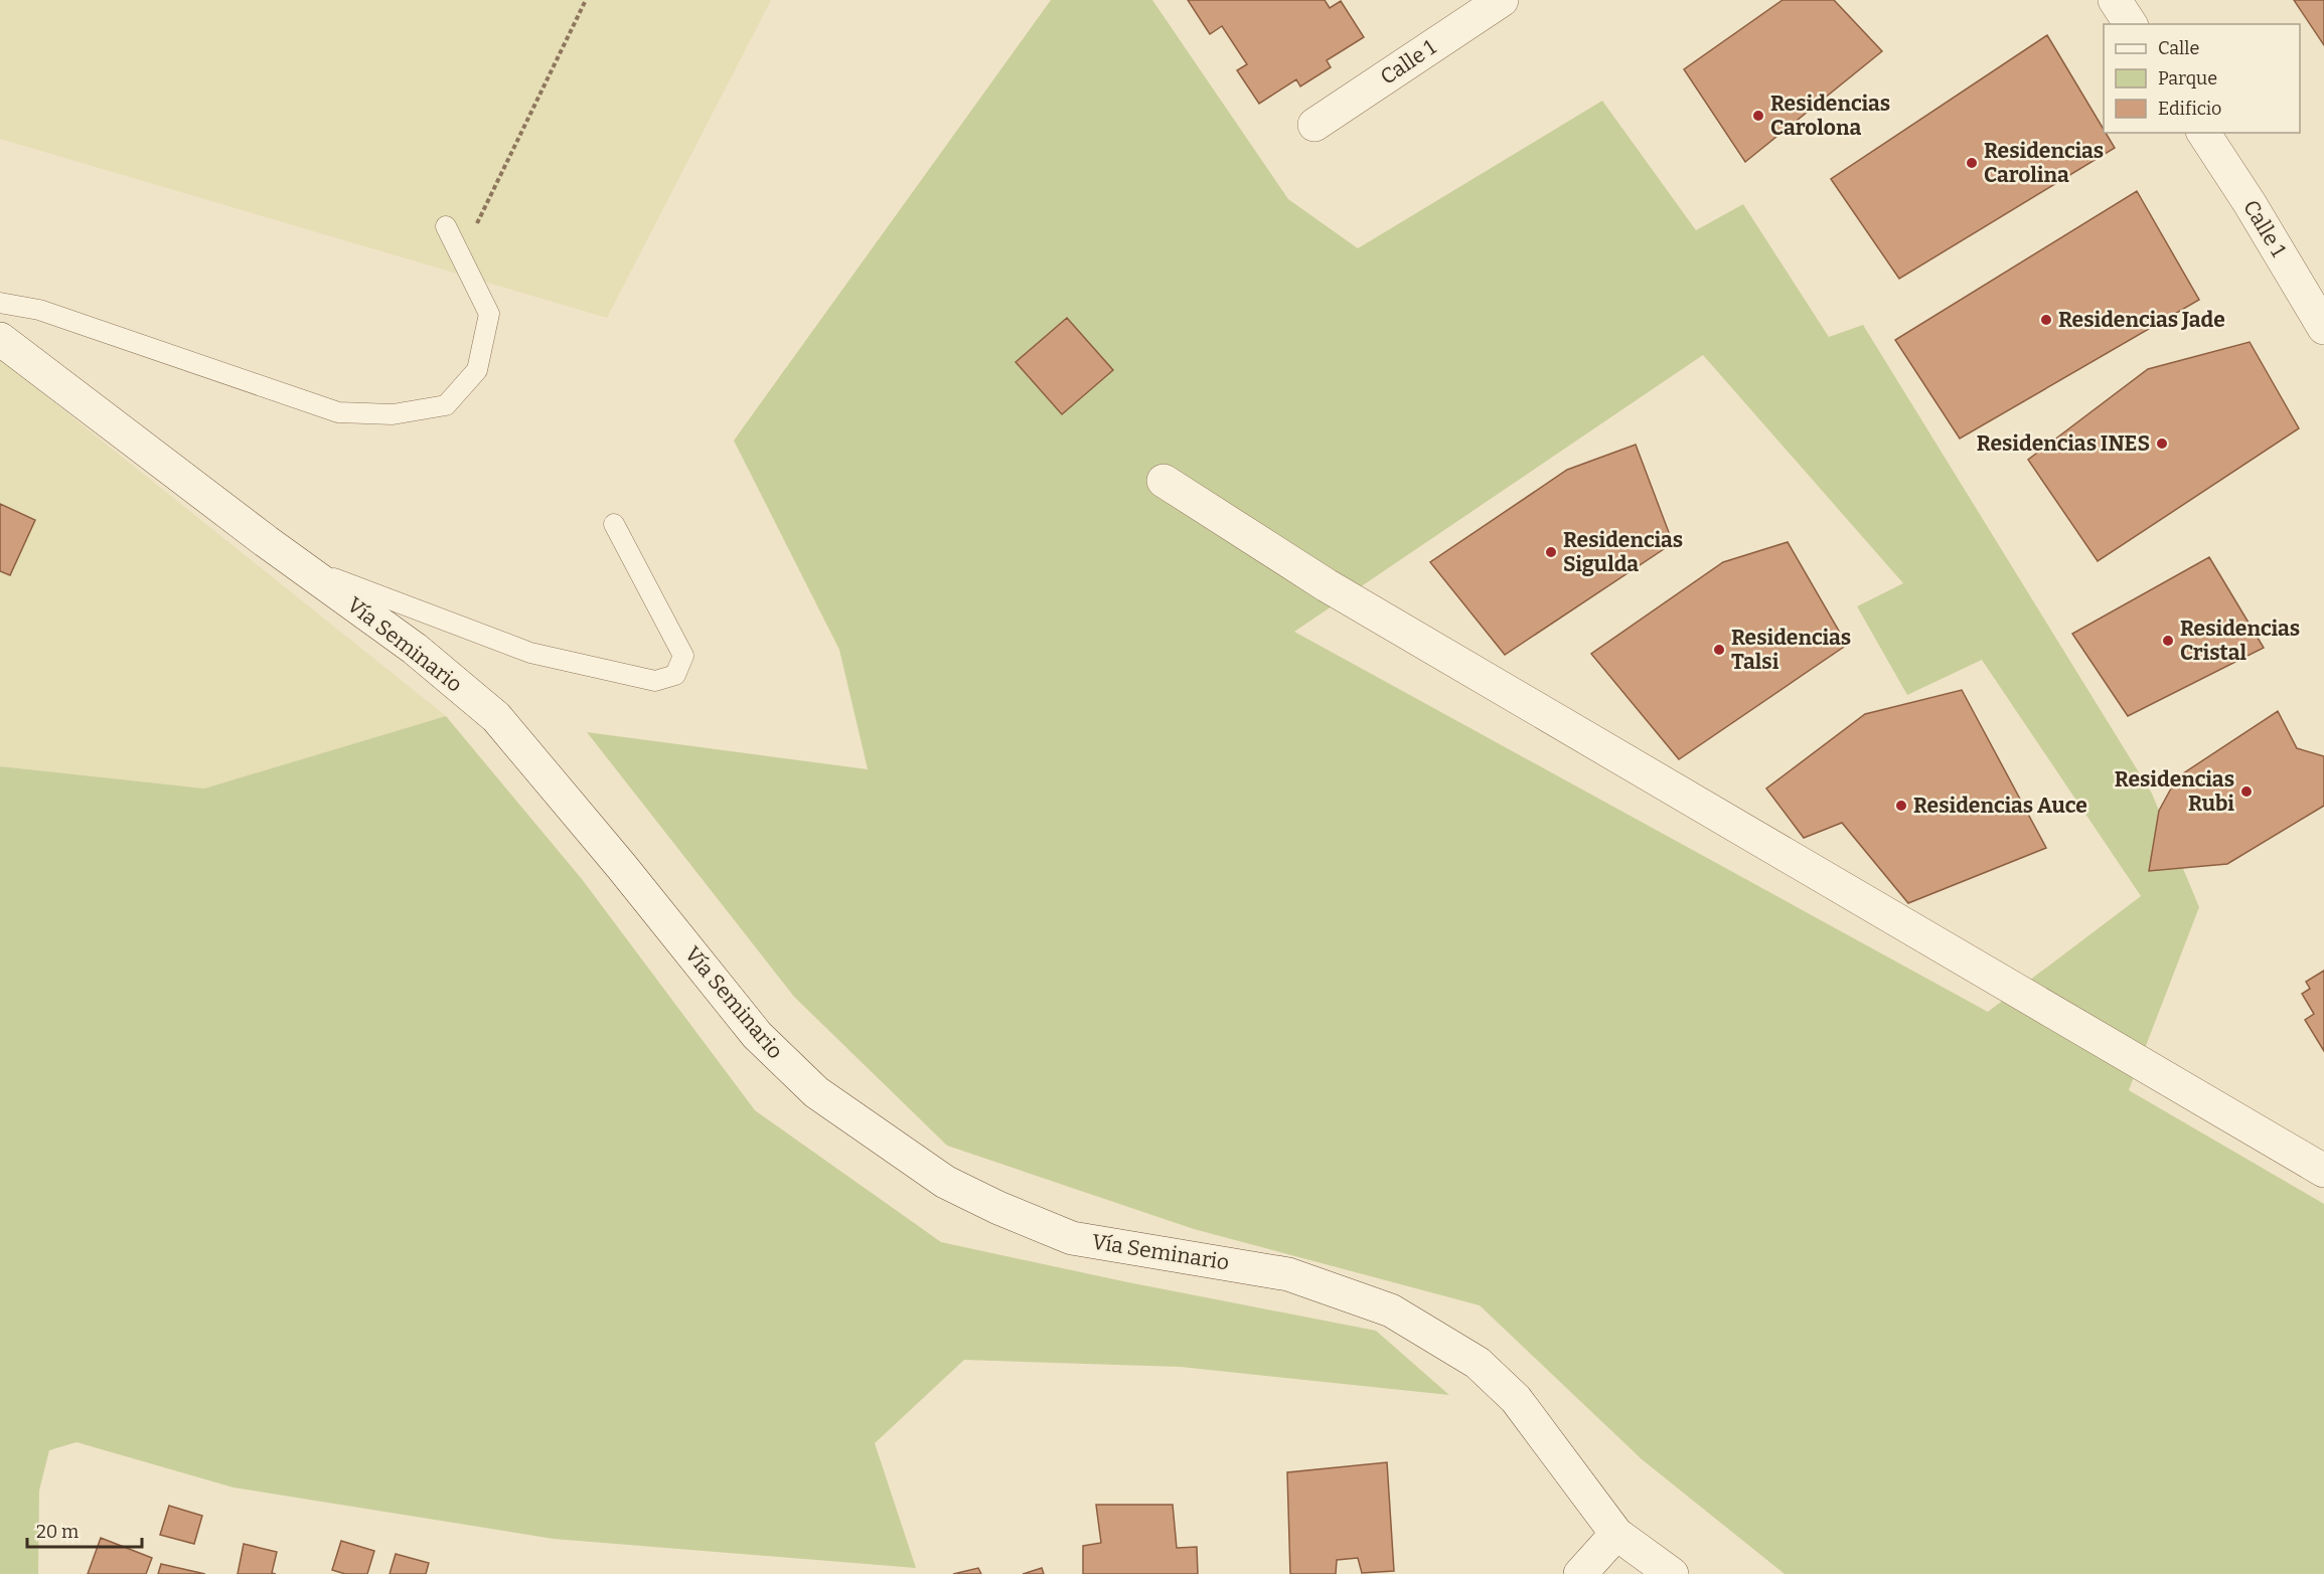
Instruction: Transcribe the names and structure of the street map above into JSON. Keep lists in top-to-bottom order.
{
  "streets": {
    "main road": ["Calle 1", "Vía Seminario"]
  },
  "places": [
    "Residencias Carolona",
    "Residencias Carolina",
    "Residencias Jade",
    "Residencias INES",
    "Residencias Sigulda",
    "Residencias Cristal",
    "Residencias Talsi",
    "Residencias Rubi",
    "Residencias Auce"
  ],
  "legend": ["Calle", "Parque", "Edificio"],
  "scale_bar": "20 m"
}
